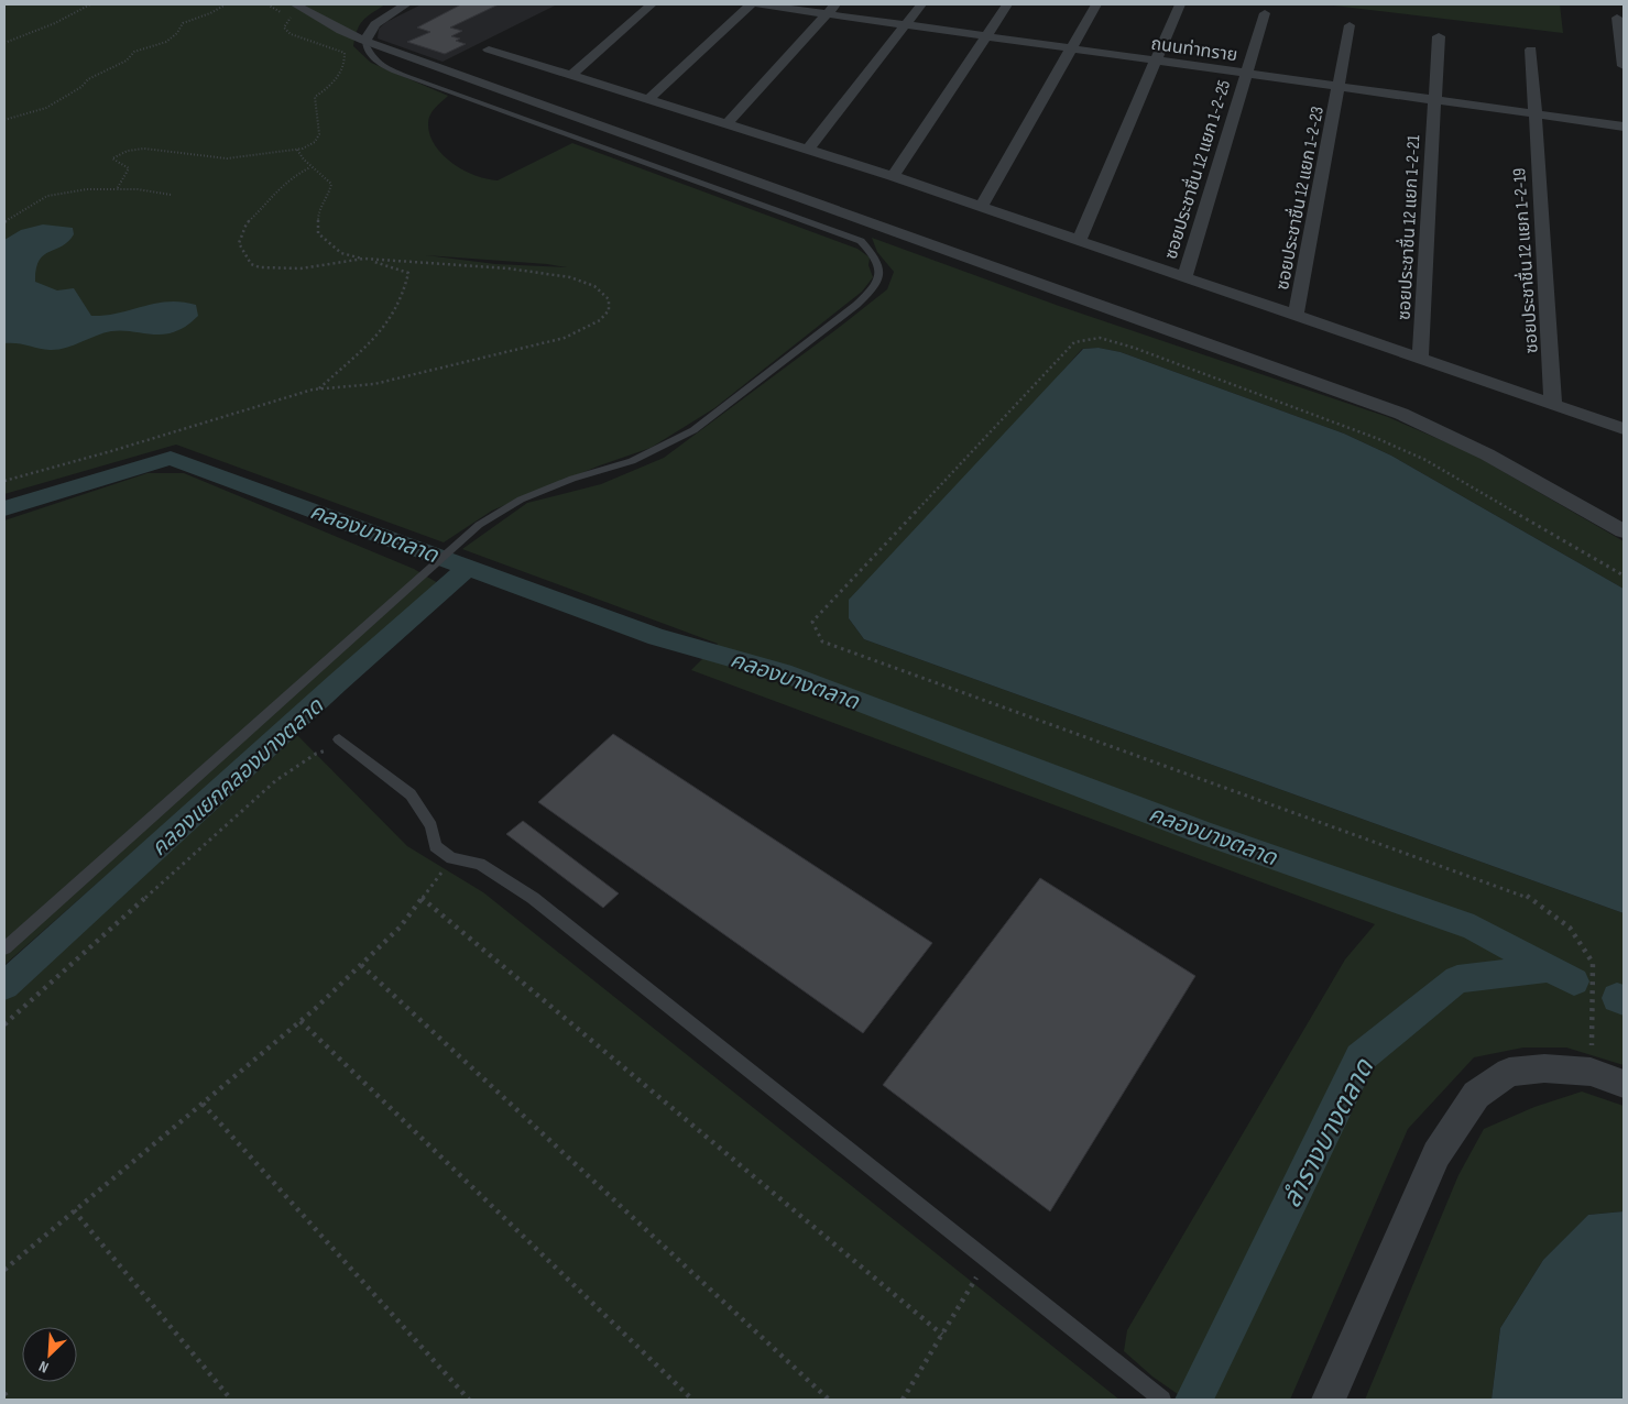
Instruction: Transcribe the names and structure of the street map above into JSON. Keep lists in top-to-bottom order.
{
  "streets": {
    "street": [
      "ถนนท่าทราย",
      "ซอยประชาชื่น 12 แยก 1-2-25",
      "ซอยประชาชื่น 12 แยก 1-2-23",
      "ซอยประชาชื่น 12 แยก 1-2-21",
      "ซอยประชาชื่น 12 แยก 1-2-19"
    ]
  },
  "crossings": [
    ["ถนนท่าทราย", "ซอยประชาชื่น 12 แยก 1-2-25"],
    ["ถนนท่าทราย", "ซอยประชาชื่น 12 แยก 1-2-23"],
    ["ถนนท่าทราย", "ซอยประชาชื่น 12 แยก 1-2-21"],
    ["ถนนท่าทราย", "ซอยประชาชื่น 12 แยก 1-2-19"]
  ],
  "water": ["คลองบางตลาด", "คลองแยกคลองบางตลาด", "ลำรางบางตลาด"],
  "north": "bottom left"
}
